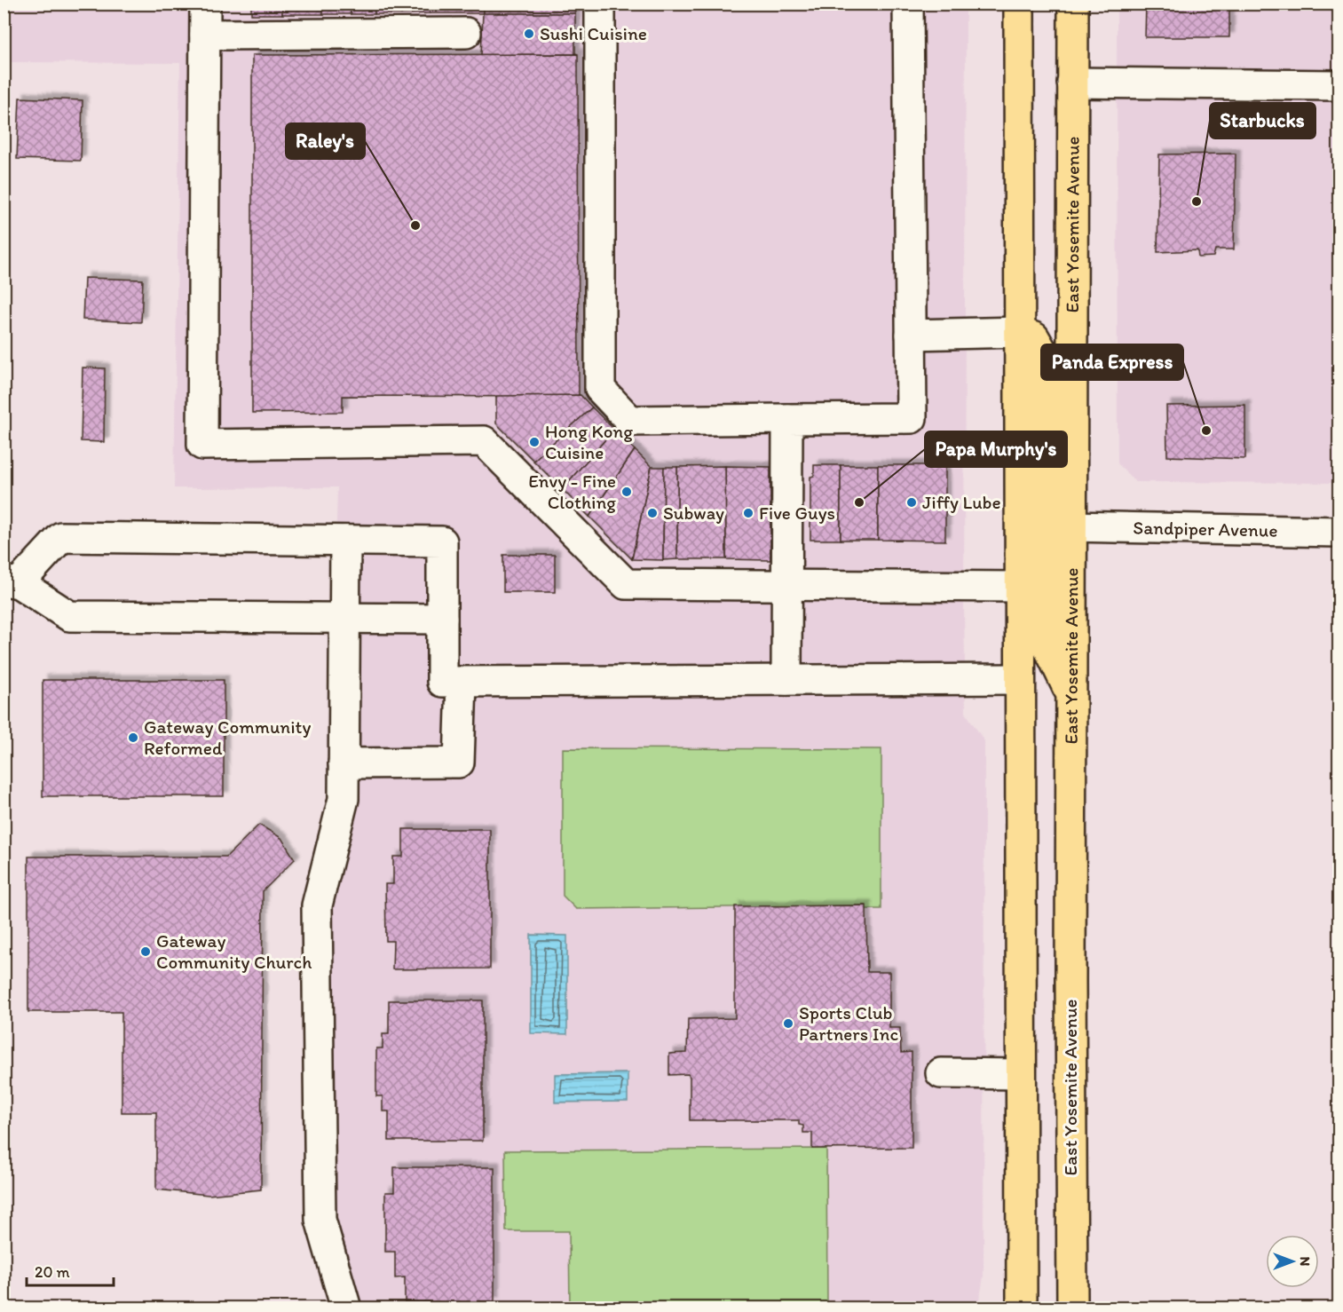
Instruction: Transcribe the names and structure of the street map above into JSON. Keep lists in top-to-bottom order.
{
  "streets": {
    "main road": ["East Yosemite Avenue"],
    "street": ["Sandpiper Avenue"]
  },
  "crossings": [
    ["East Yosemite Avenue", "Sandpiper Avenue"]
  ],
  "places": [
    "Sushi Cuisine",
    "Starbucks",
    "Raley's",
    "Panda Express",
    "Hong Kong Cuisine",
    "Envy - Fine Clothing",
    "Papa Murphy's",
    "Jiffy Lube",
    "Subway",
    "Five Guys",
    "Gateway Community Reformed",
    "Gateway Community Church",
    "Sports Club Partners Inc"
  ],
  "scale_bar": "20 m",
  "north": "right"
}
